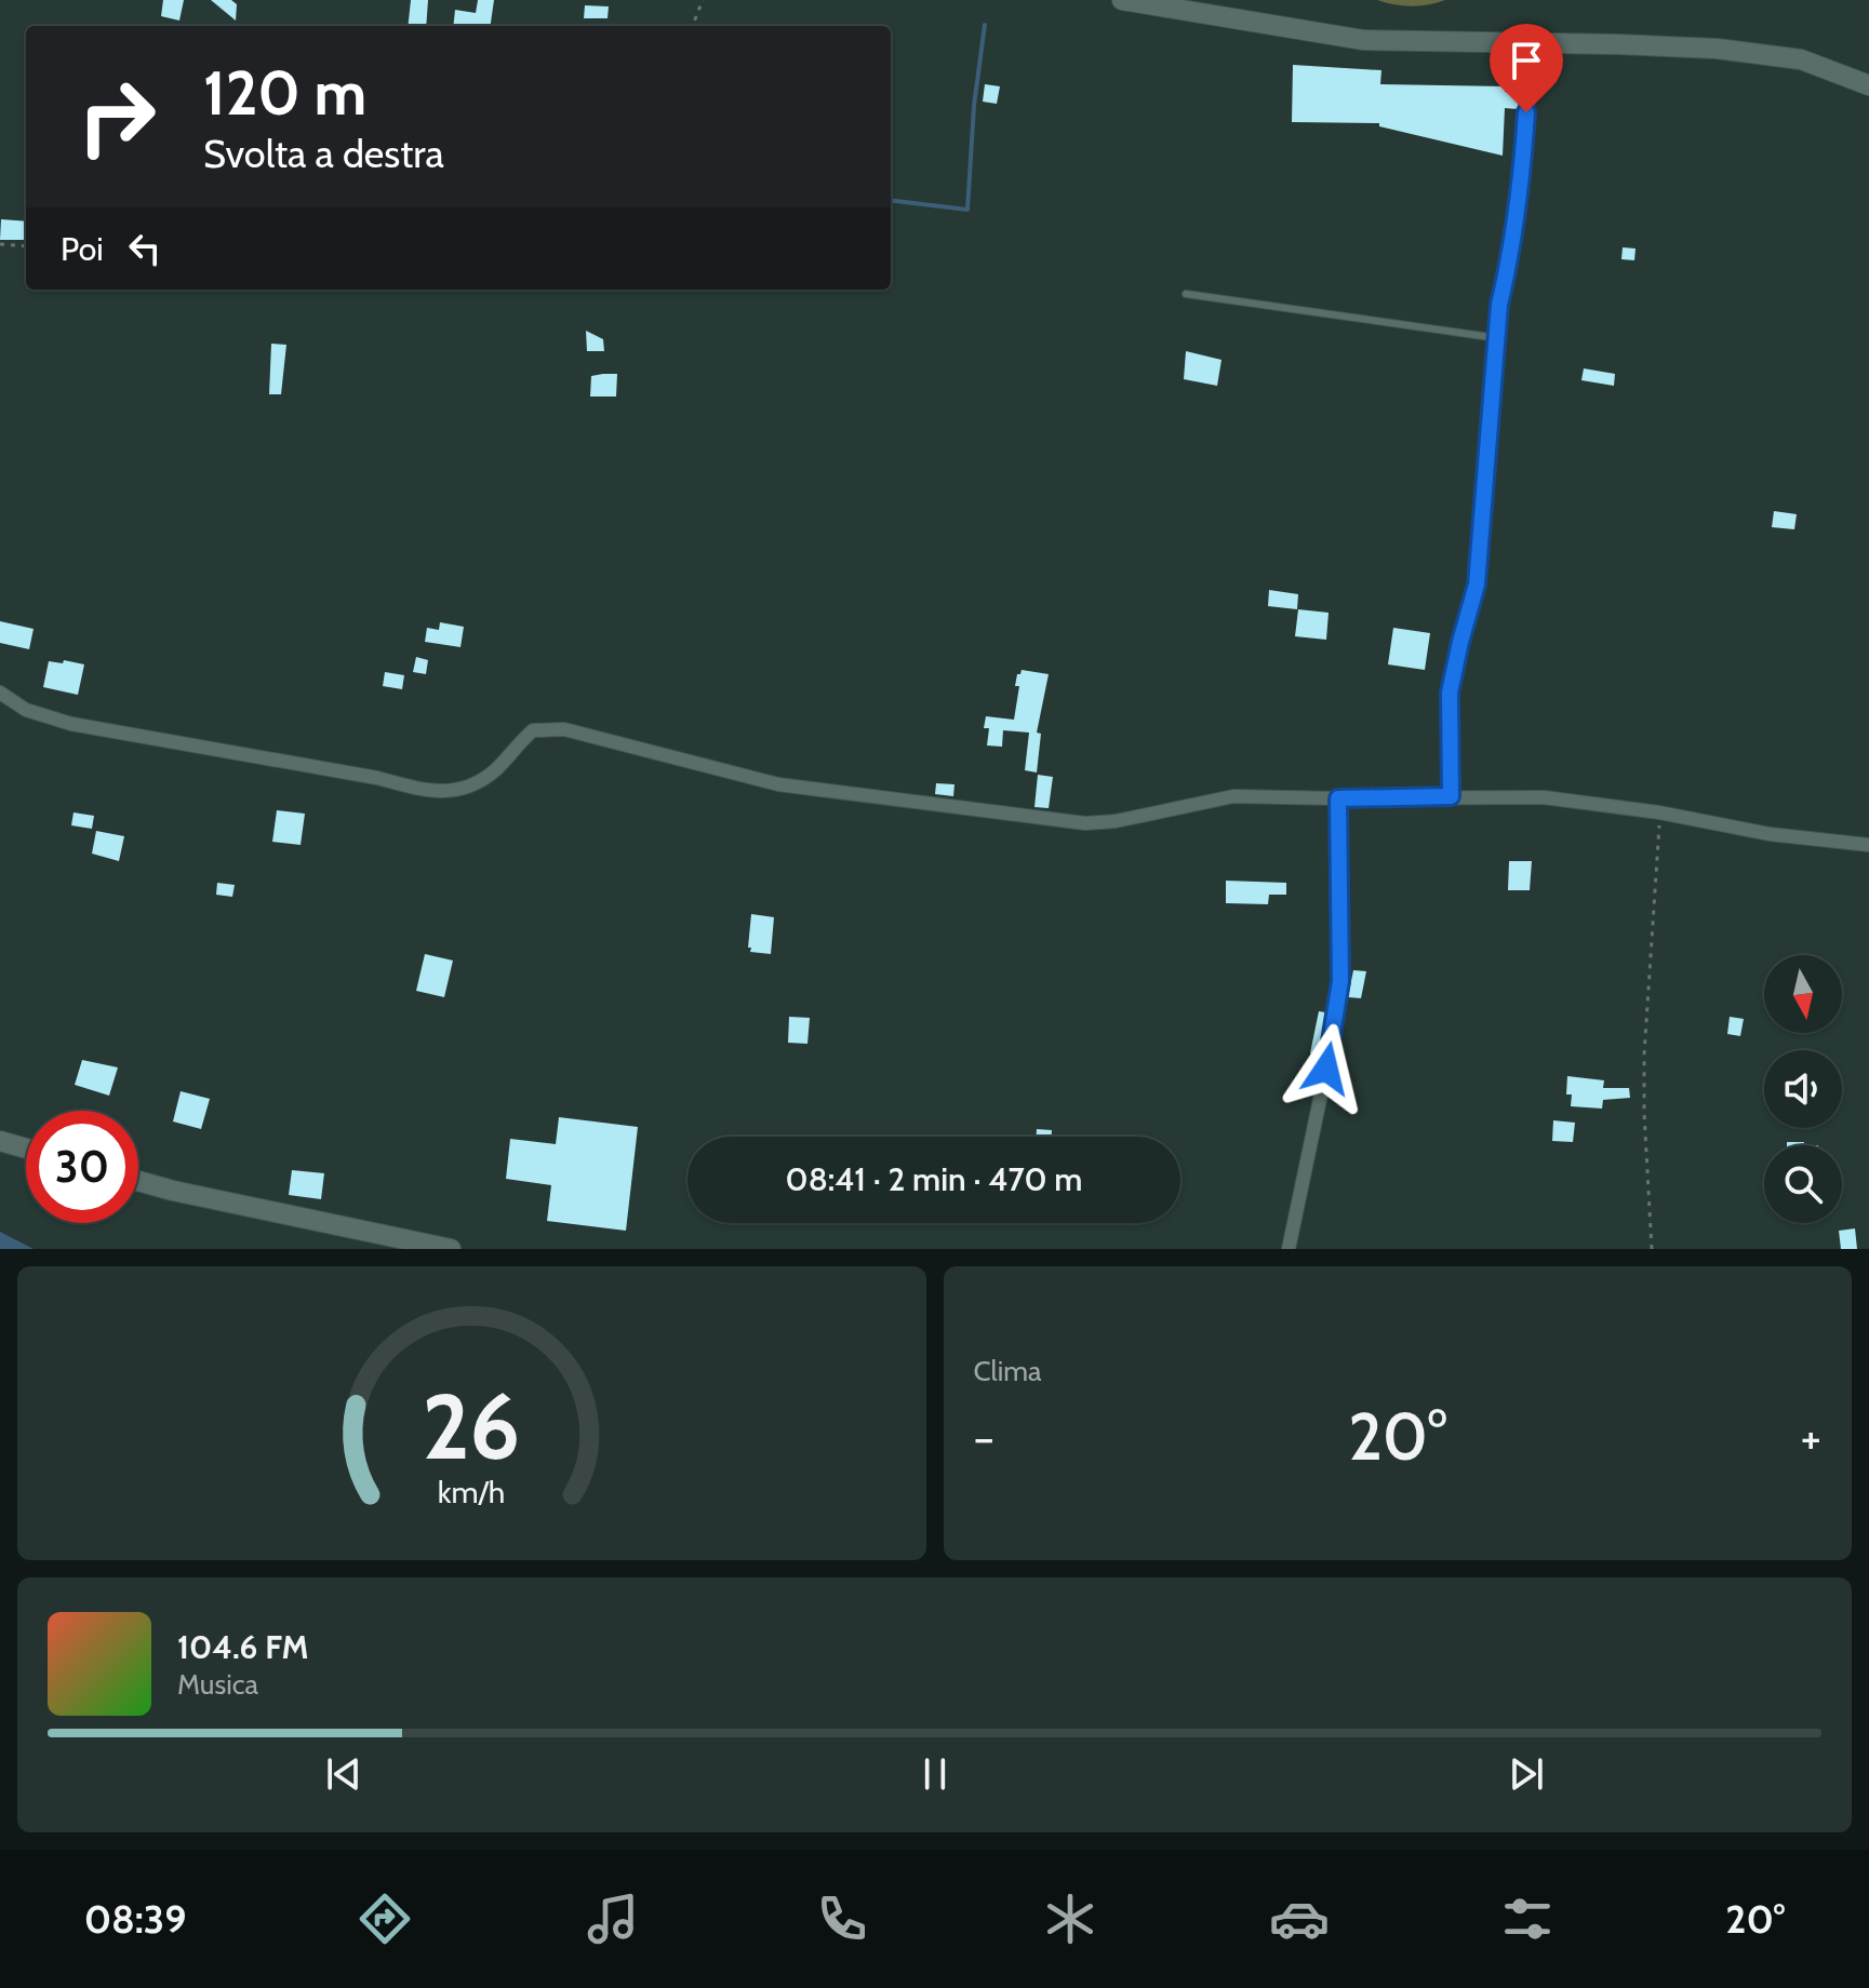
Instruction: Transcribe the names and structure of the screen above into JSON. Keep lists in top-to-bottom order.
{
  "north": "bottom",
  "page": {
    "turn": ["120 m", "Svolta a destra"],
    "then": "Poi",
    "limit": "30",
    "trip": "08:41 · 2 min · 470 m",
    "tile": "Clima",
    "heat": ["−", "20°", "+"],
    "song": ["104.6 FM", "Musica"],
    "tabs": ["08:39", "20°"],
    "gauge": ["26", "km/h"]
  }
}
